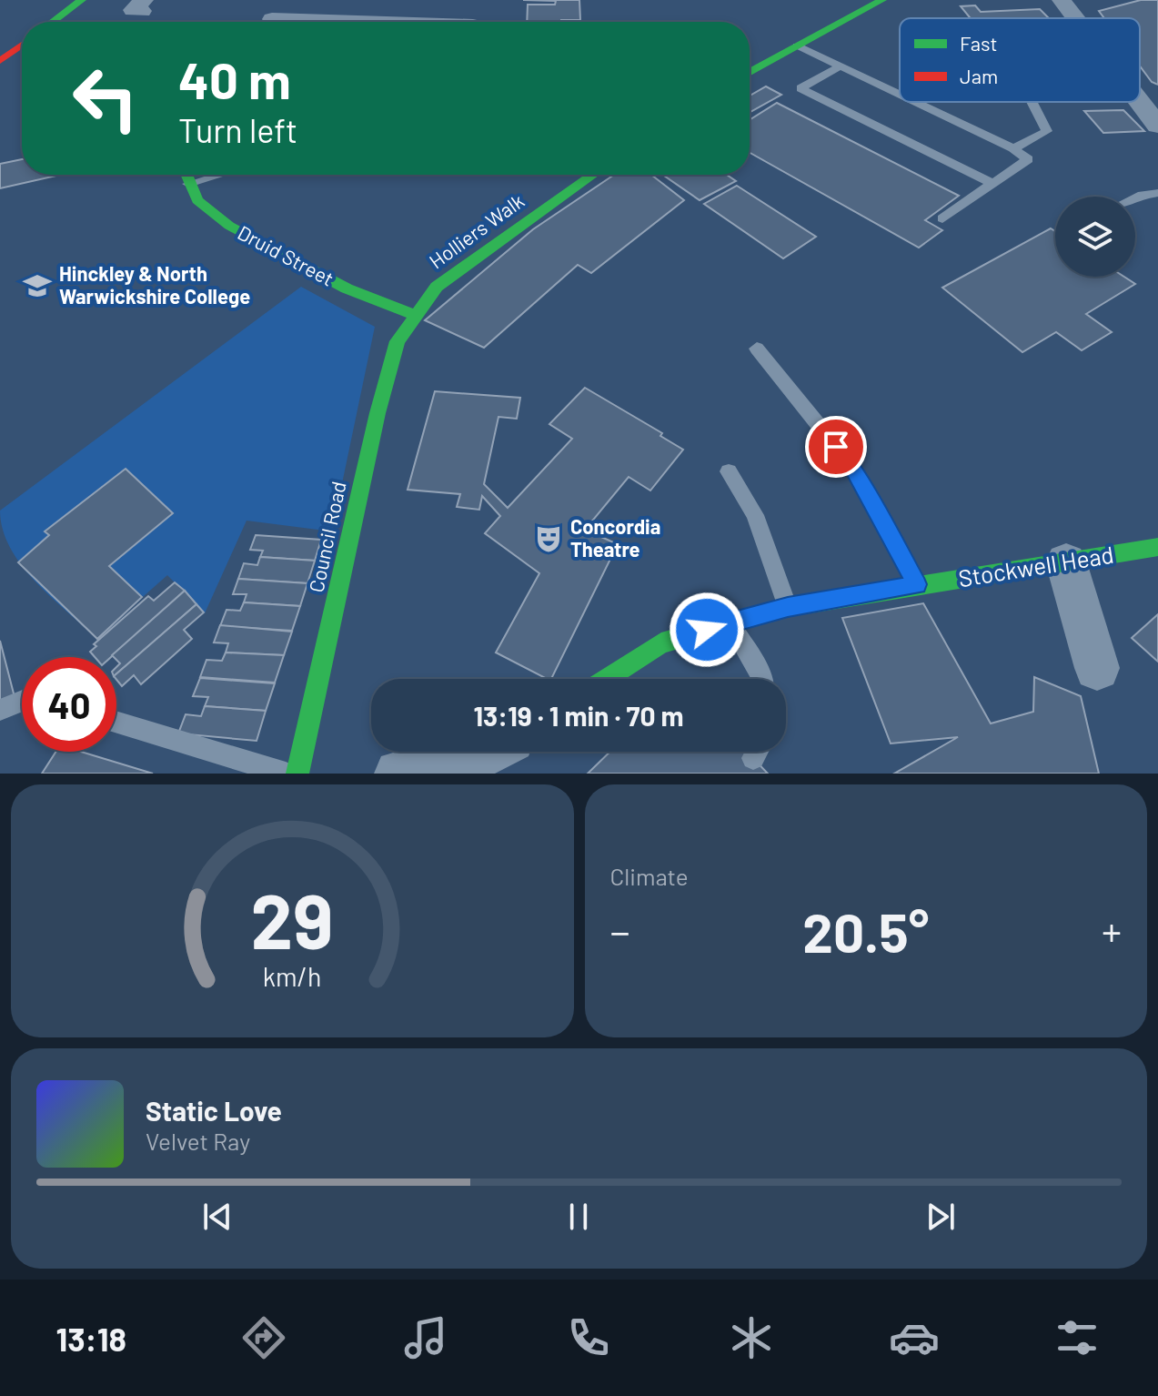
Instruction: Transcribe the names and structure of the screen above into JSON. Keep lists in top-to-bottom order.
{
  "streets": {
    "main road": [
      "Holliers Walk",
      "Druid Street",
      "Council Road",
      "Stockwell Head"
    ]
  },
  "crossings": [
    ["Holliers Walk", "Druid Street"],
    ["Holliers Walk", "Council Road"],
    ["Druid Street", "Council Road"]
  ],
  "places": {
    "school or university": ["Hinckley & North Warwickshire College"],
    "theatre": ["Concordia Theatre"]
  },
  "legend": ["Fast", "Jam"],
  "page": {
    "turn": ["40 m", "Turn left"],
    "limit": "40",
    "trip": "13:19 · 1 min · 70 m",
    "tile": "Climate",
    "heat": ["−", "20.5°", "+"],
    "song": ["Static Love", "Velvet Ray"],
    "tabs": "13:18",
    "gauge": ["29", "km/h"]
  }
}
